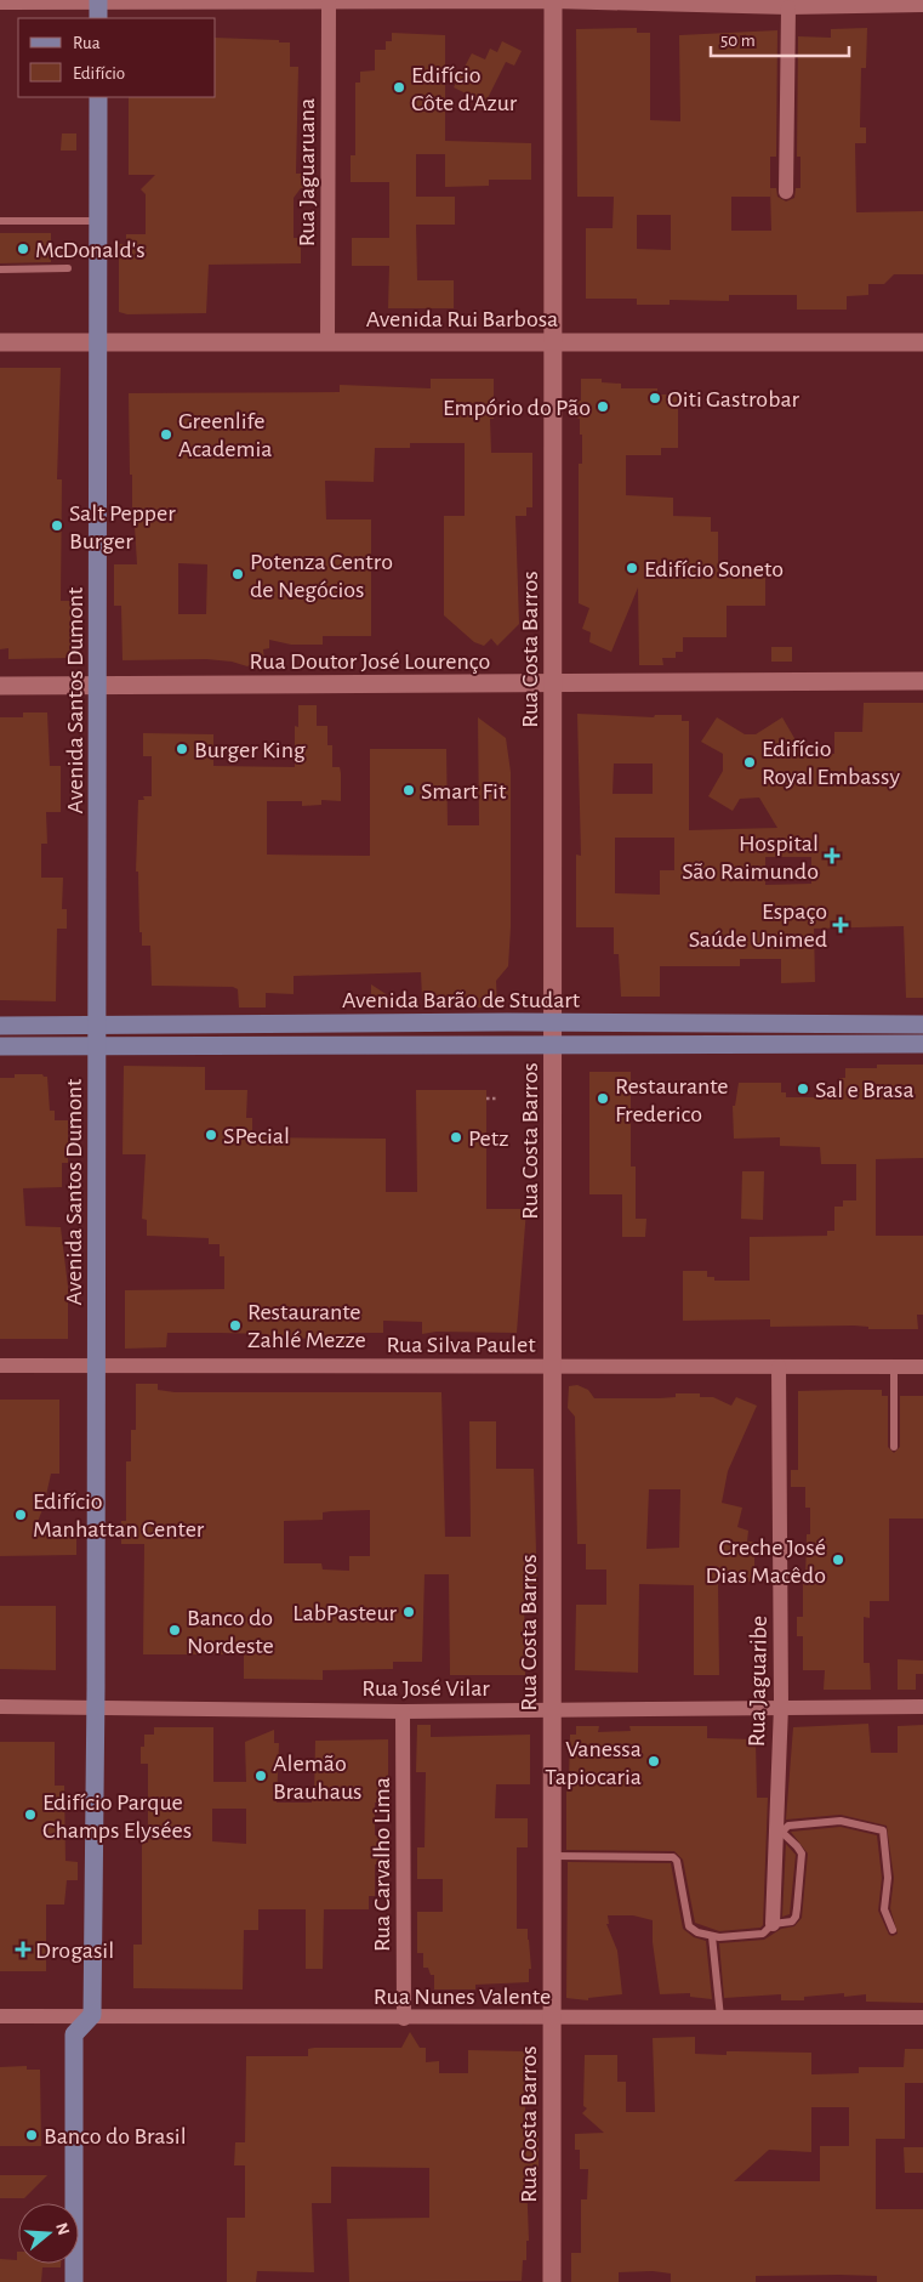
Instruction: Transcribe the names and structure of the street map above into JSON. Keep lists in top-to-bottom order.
{
  "streets": {
    "main road": ["Avenida Santos Dumont", "Avenida Barão de Studart"],
    "street": [
      "Rua Jaguaruana",
      "Avenida Rui Barbosa",
      "Rua Costa Barros",
      "Rua Doutor José Lourenço",
      "Rua Silva Paulet",
      "Rua Jaguaribe",
      "Rua José Vilar",
      "Rua Carvalho Lima",
      "Rua Nunes Valente"
    ]
  },
  "crossings": [
    ["Rua Jaguaruana", "Avenida Rui Barbosa"],
    ["Avenida Rui Barbosa", "Rua Costa Barros"],
    ["Avenida Rui Barbosa", "Avenida Santos Dumont"],
    ["Rua Costa Barros", "Rua Doutor José Lourenço"],
    ["Rua Costa Barros", "Avenida Barão de Studart"],
    ["Rua Costa Barros", "Rua Silva Paulet"],
    ["Rua Costa Barros", "Rua José Vilar"],
    ["Rua Costa Barros", "Rua Nunes Valente"],
    ["Rua Doutor José Lourenço", "Avenida Santos Dumont"],
    ["Avenida Santos Dumont", "Avenida Barão de Studart"],
    ["Avenida Santos Dumont", "Rua Silva Paulet"],
    ["Avenida Santos Dumont", "Rua José Vilar"],
    ["Avenida Santos Dumont", "Rua Nunes Valente"],
    ["Rua Silva Paulet", "Rua Jaguaribe"],
    ["Rua Jaguaribe", "Rua José Vilar"],
    ["Rua José Vilar", "Rua Carvalho Lima"],
    ["Rua Carvalho Lima", "Rua Nunes Valente"]
  ],
  "places": {
    "other": [
      "Edifício Côte d'Azur",
      "McDonald's",
      "Oiti Gastrobar",
      "Empório do Pão",
      "Greenlife Academia",
      "Salt Pepper Burger",
      "Edifício Soneto",
      "Potenza Centro de Negócios",
      "Burger King",
      "Edifício Royal Embassy",
      "Smart Fit",
      "Sal e Brasa",
      "Restaurante Frederico",
      "SPecial",
      "Petz",
      "Restaurante Zahlé Mezze",
      "Edifício Manhattan Center",
      "Creche José Dias Macêdo",
      "LabPasteur",
      "Banco do Nordeste",
      "Vanessa Tapiocaria",
      "Alemão Brauhaus",
      "Edifício Parque Champs Elysées",
      "Banco do Brasil"
    ],
    "health": ["Hospital São Raimundo", "Espaço Saúde Unimed", "Drogasil"]
  },
  "legend": ["Rua", "Edifício"],
  "scale_bar": "50 m",
  "north": "right"
}
